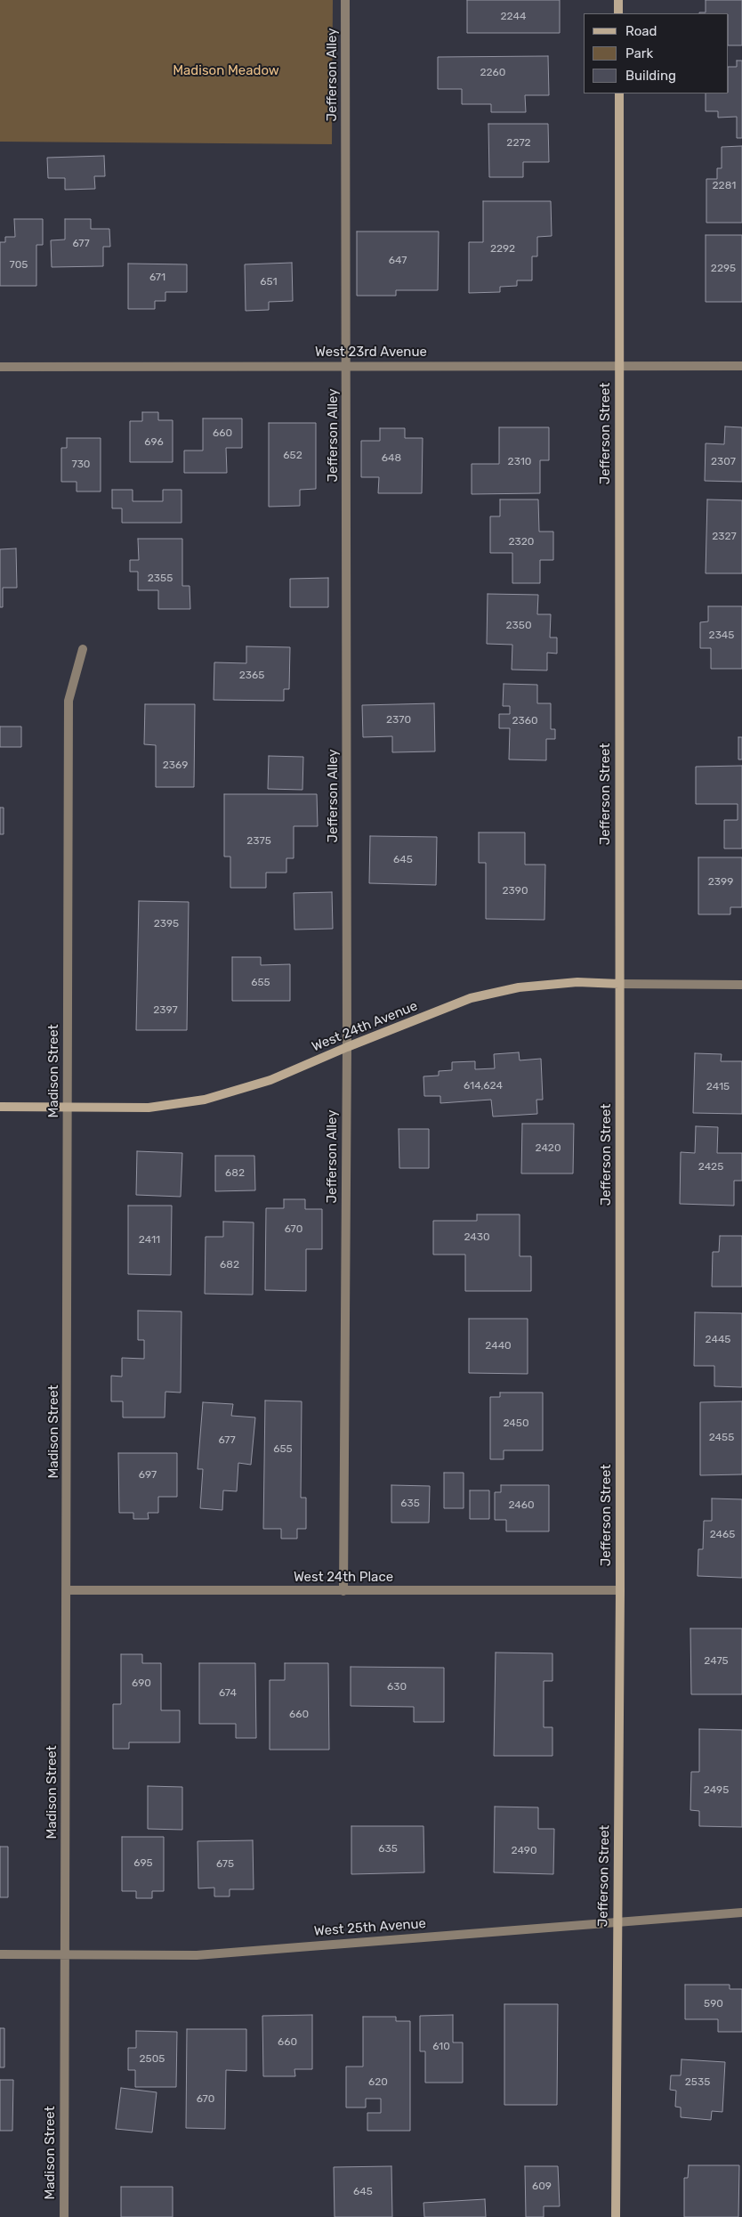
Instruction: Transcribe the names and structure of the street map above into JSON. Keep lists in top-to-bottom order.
{
  "streets": {
    "street": [
      "Jefferson Alley",
      "West 23rd Avenue",
      "Jefferson Street",
      "West 24th Avenue",
      "Madison Street",
      "West 24th Place",
      "West 25th Avenue"
    ]
  },
  "crossings": [
    ["Jefferson Alley", "West 23rd Avenue"],
    ["Jefferson Alley", "West 24th Avenue"],
    ["Jefferson Alley", "West 24th Place"],
    ["West 23rd Avenue", "Jefferson Street"],
    ["Jefferson Street", "West 24th Avenue"],
    ["Jefferson Street", "West 24th Place"],
    ["Jefferson Street", "West 25th Avenue"],
    ["West 24th Avenue", "Madison Street"],
    ["Madison Street", "West 24th Place"],
    ["Madison Street", "West 25th Avenue"]
  ],
  "parks": ["Madison Meadow"],
  "house_numbers": [
    "2244",
    "2260",
    "2272",
    "2281",
    "677",
    "2292",
    "647",
    "705",
    "2295",
    "671",
    "651",
    "660",
    "696",
    "652",
    "648",
    "2310",
    "2307",
    "730",
    "2327",
    "2320",
    "2355",
    "2350",
    "2345",
    "2365",
    "2370",
    "2360",
    "2369",
    "2375",
    "645",
    "2399",
    "2390",
    "2395",
    "655",
    "2397",
    "614,624",
    "2415",
    "2420",
    "2425",
    "682",
    "670",
    "2430",
    "2411",
    "682",
    "2445",
    "2440",
    "2450",
    "2455",
    "677",
    "655",
    "697",
    "635",
    "2460",
    "2465",
    "2475",
    "690",
    "630",
    "674",
    "660",
    "2495",
    "635",
    "2490",
    "695",
    "675",
    "590",
    "660",
    "610",
    "2505",
    "620",
    "2535",
    "670",
    "609",
    "645"
  ],
  "legend": ["Road", "Park", "Building"]
}
